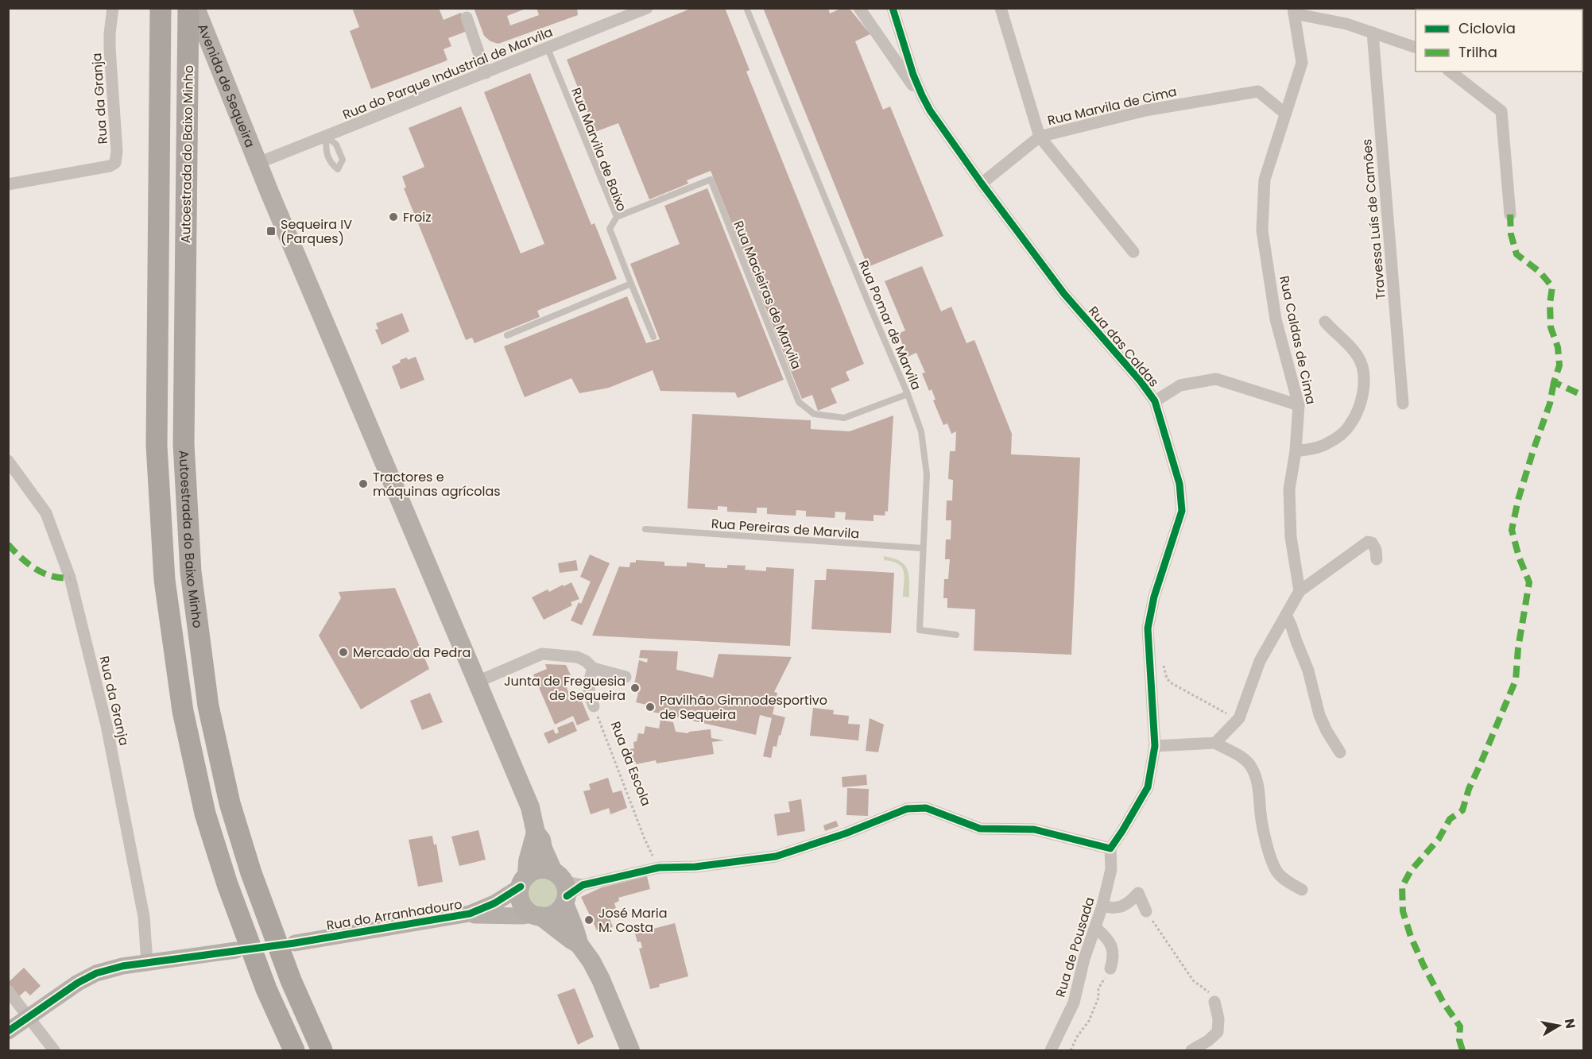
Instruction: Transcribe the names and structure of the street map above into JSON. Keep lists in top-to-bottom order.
{
  "streets": {
    "highway": ["Autoestrada do Baixo Minho"],
    "main road": ["Avenida de Sequeira"],
    "street": [
      "Rua do Parque Industrial de Marvila",
      "Rua da Granja",
      "Rua Marvila de Cima",
      "Travessa Luís de Camões",
      "Rua Caldas de Cima",
      "Rua das Caldas",
      "Rua do Arranhadouro",
      "Rua de Pousada"
    ],
    "lane": [
      "Rua Marvila de Baixo",
      "Rua Macieiras de Marvila",
      "Rua Pomar de Marvila",
      "Rua Pereiras de Marvila"
    ],
    "path": ["Rua da Escola"]
  },
  "crossings": [
    ["Rua do Parque Industrial de Marvila", "Avenida de Sequeira"],
    ["Rua do Parque Industrial de Marvila", "Rua Marvila de Baixo"],
    ["Avenida de Sequeira", "Rua do Arranhadouro"],
    ["Rua Marvila de Cima", "Rua Caldas de Cima"],
    ["Rua Marvila de Cima", "Rua das Caldas"],
    ["Rua Marvila de Baixo", "Rua Macieiras de Marvila"],
    ["Rua Macieiras de Marvila", "Rua Pomar de Marvila"],
    ["Rua Pomar de Marvila", "Rua Pereiras de Marvila"],
    ["Rua das Caldas", "Rua de Pousada"]
  ],
  "places": {
    "other": [
      "Froiz",
      "Tractores e máquinas agrícolas",
      "Mercado da Pedra",
      "Junta de Freguesia de Sequeira",
      "Pavilhão Gimnodesportivo de Sequeira",
      "José Maria M. Costa"
    ],
    "transit": ["Sequeira IV (Parques)"]
  },
  "legend": ["Ciclovia", "Trilha"],
  "north": "right"
}
